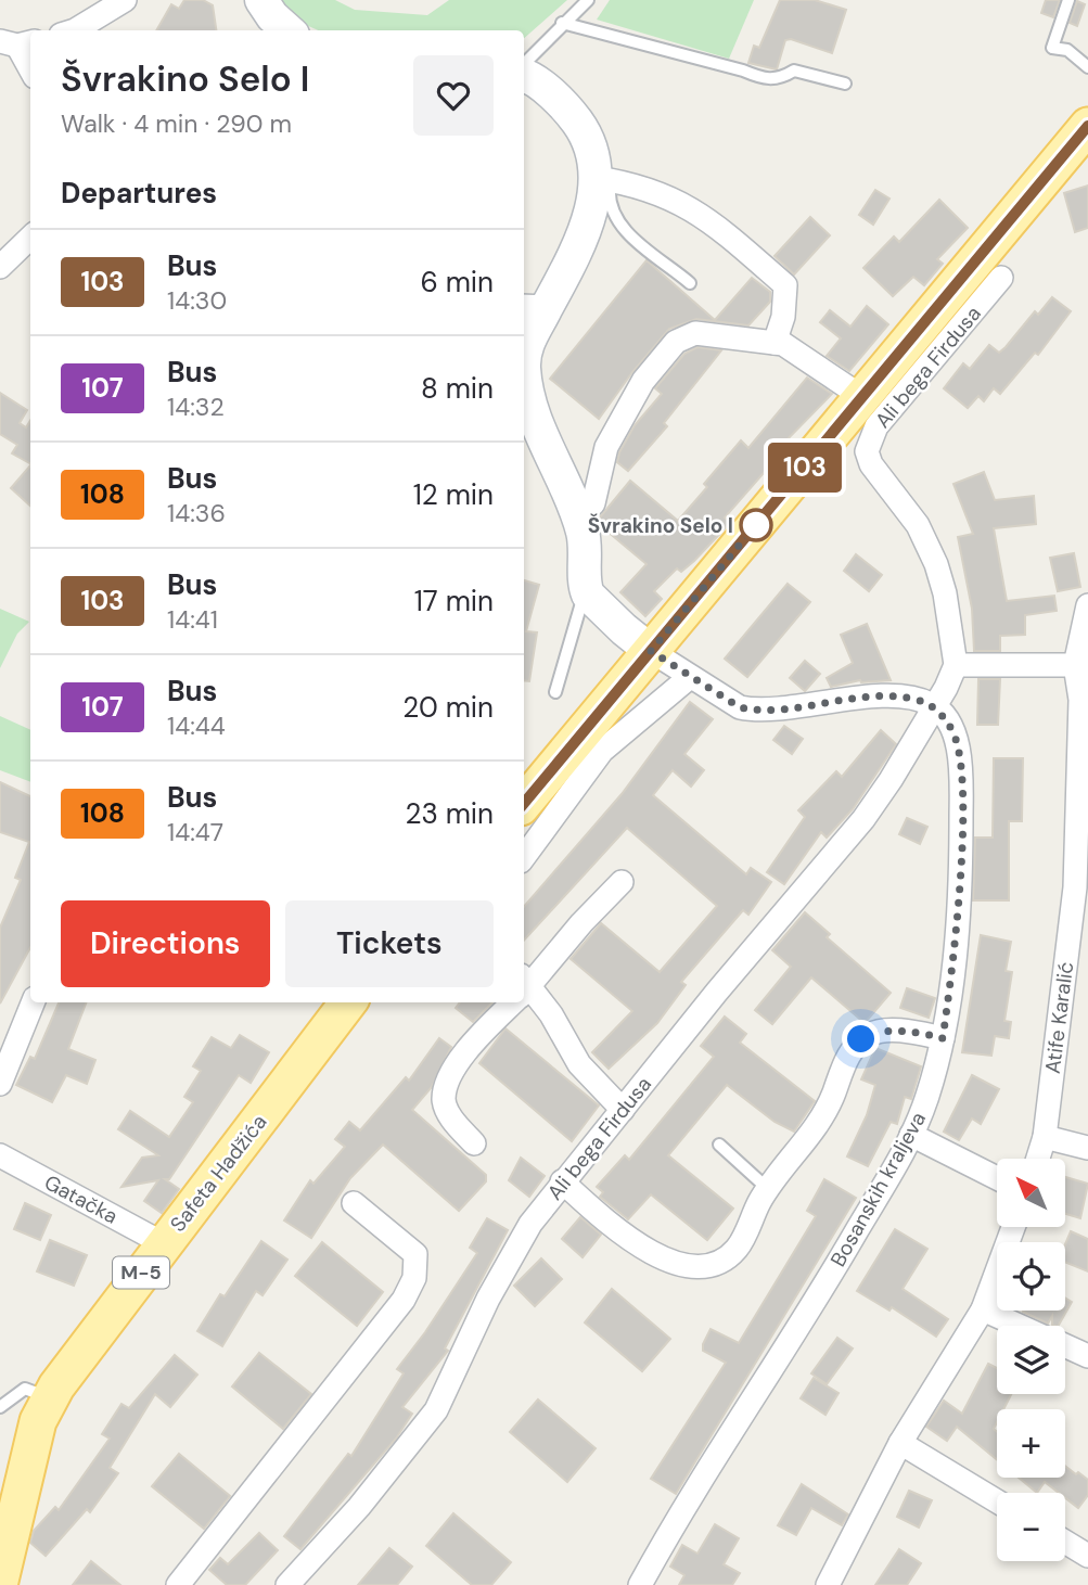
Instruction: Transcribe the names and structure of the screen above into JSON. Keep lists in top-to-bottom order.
{
  "streets": {
    "main road": ["Safeta Hadžića", "M-5"],
    "street": [
      "Ali bega Firdusa",
      "Atife Karalić",
      "Bosanskih kraljeva",
      "Gatačka"
    ]
  },
  "crossings": [
    ["Ali bega Firdusa", "Bosanskih kraljeva"],
    ["Safeta Hadžića", "Gatačka"]
  ],
  "places": ["Švrakino Selo I"],
  "lines": ["bus line 103"],
  "north": "top left",
  "page": {
    "on_map": "103",
    "heading": [
      ["Švrakino Selo I", "Walk · 4 min · 290 m"],
      "Departures"
    ],
    "list": [
      {
        "mark": "103",
        "name": "Bus",
        "note": "14:30",
        "value": "6 min"
      },
      {
        "mark": "107",
        "name": "Bus",
        "note": "14:32",
        "value": "8 min"
      },
      {
        "mark": "108",
        "name": "Bus",
        "note": "14:36",
        "value": "12 min"
      },
      {
        "mark": "103",
        "name": "Bus",
        "note": "14:41",
        "value": "17 min"
      },
      {
        "mark": "107",
        "name": "Bus",
        "note": "14:44",
        "value": "20 min"
      },
      {
        "mark": "108",
        "name": "Bus",
        "note": "14:47",
        "value": "23 min"
      }
    ],
    "buttons": ["Directions", "Tickets"],
    "map_buttons": ["+", "−"]
  }
}
